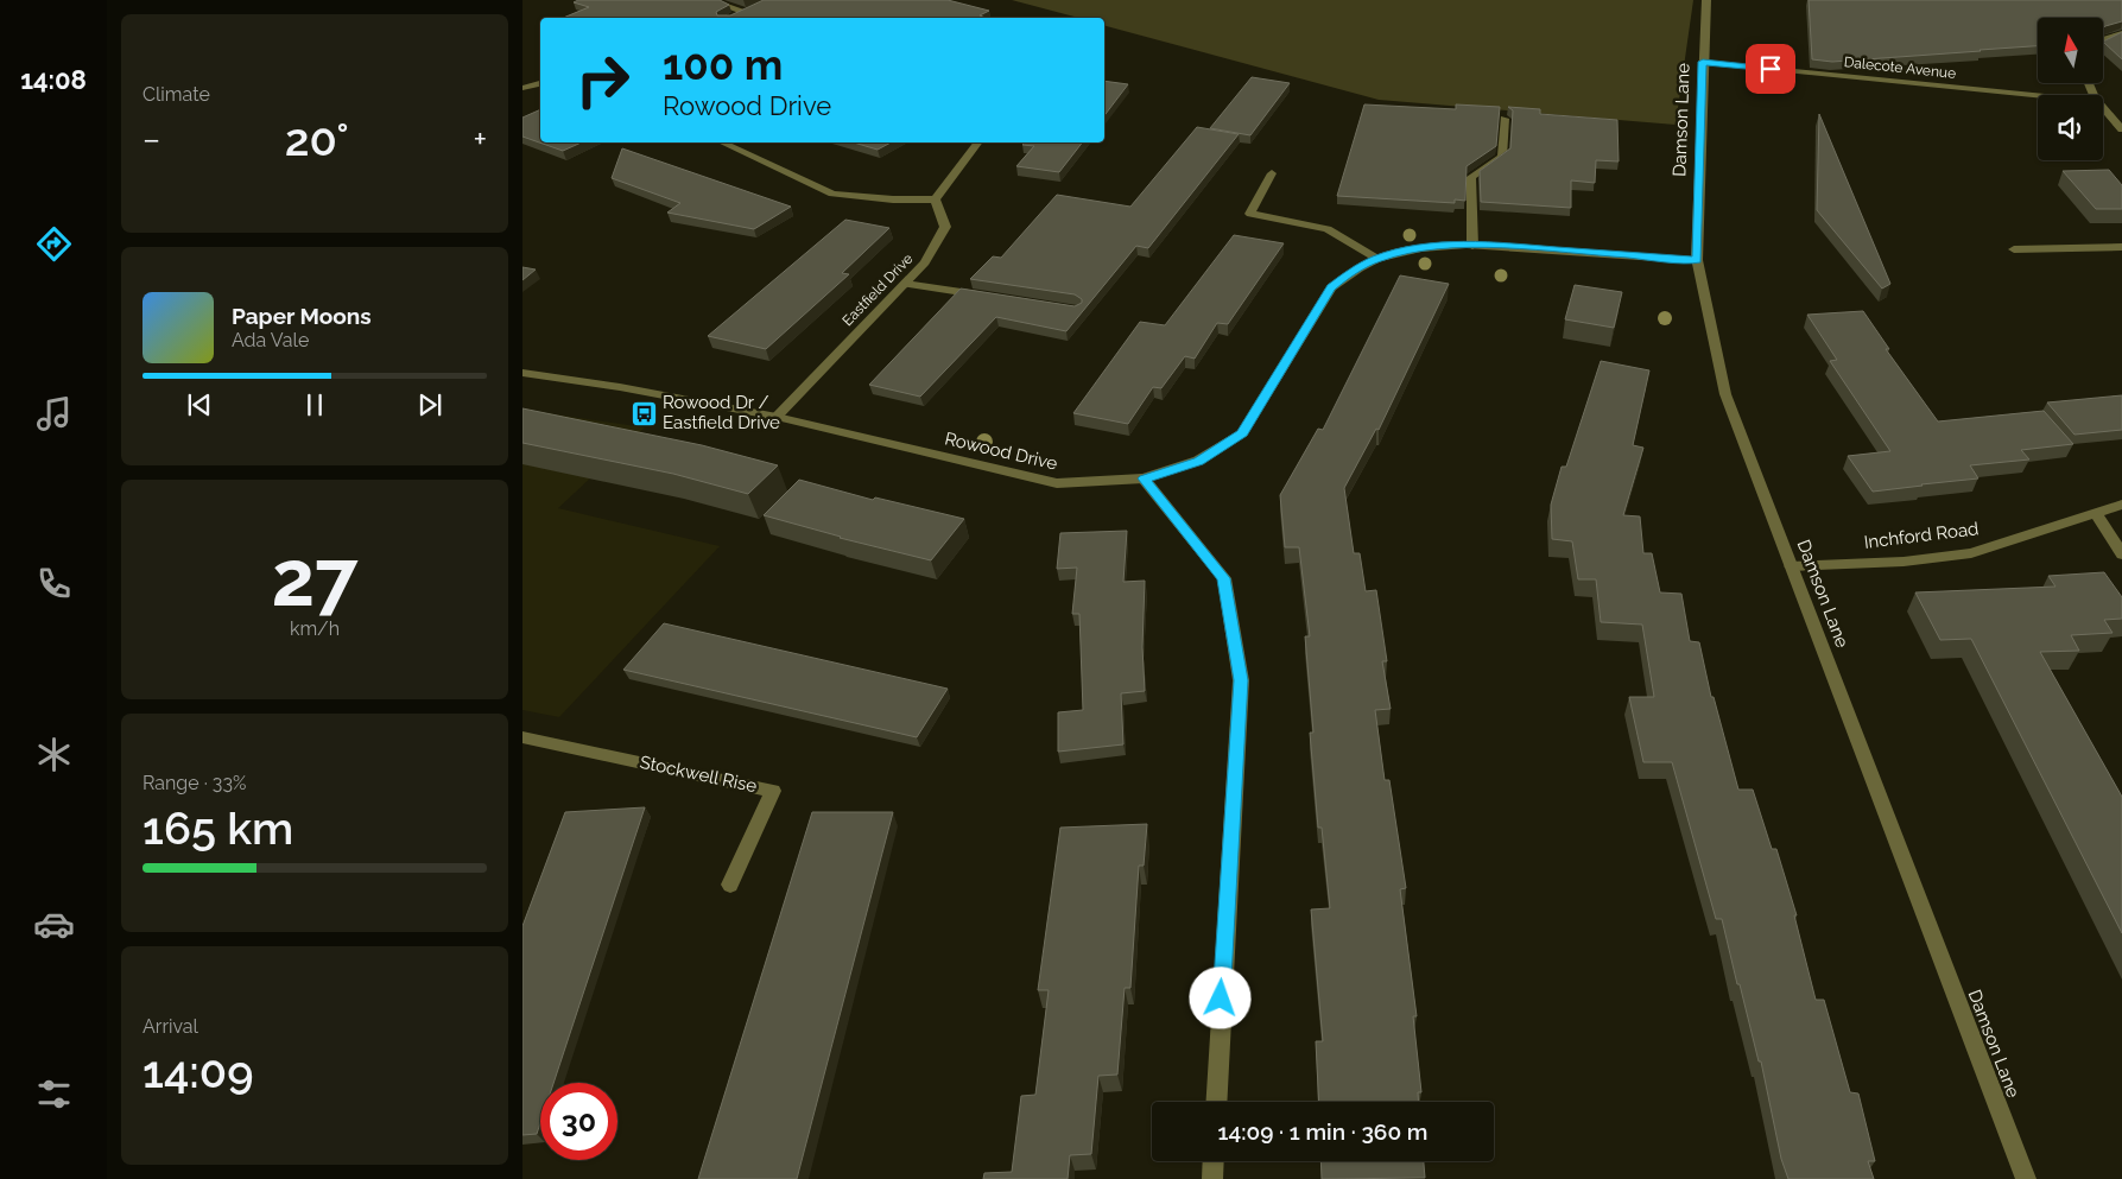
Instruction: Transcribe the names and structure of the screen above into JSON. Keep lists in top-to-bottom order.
{
  "streets": {
    "street": [
      "Dalecote Avenue",
      "Damson Lane",
      "Eastfield Drive",
      "Rowood Drive",
      "Inchford Road",
      "Stockwell Rise"
    ]
  },
  "crossings": [
    ["Dalecote Avenue", "Damson Lane"],
    ["Damson Lane", "Rowood Drive"],
    ["Damson Lane", "Inchford Road"],
    ["Eastfield Drive", "Rowood Drive"]
  ],
  "places": {
    "bus stop": ["Rowood Dr / Eastfield Drive"]
  },
  "north": "top",
  "page": {
    "tabs": "14:08",
    "tile": [
      "Climate",
      ["27", "km/h"],
      ["Range · 33%", "165 km"],
      ["Arrival", "14:09"]
    ],
    "turn": ["100 m", "Rowood Drive"],
    "heat": ["−", "20°", "+"],
    "song": ["Paper Moons", "Ada Vale"],
    "limit": "30",
    "trip": "14:09 · 1 min · 360 m"
  }
}
